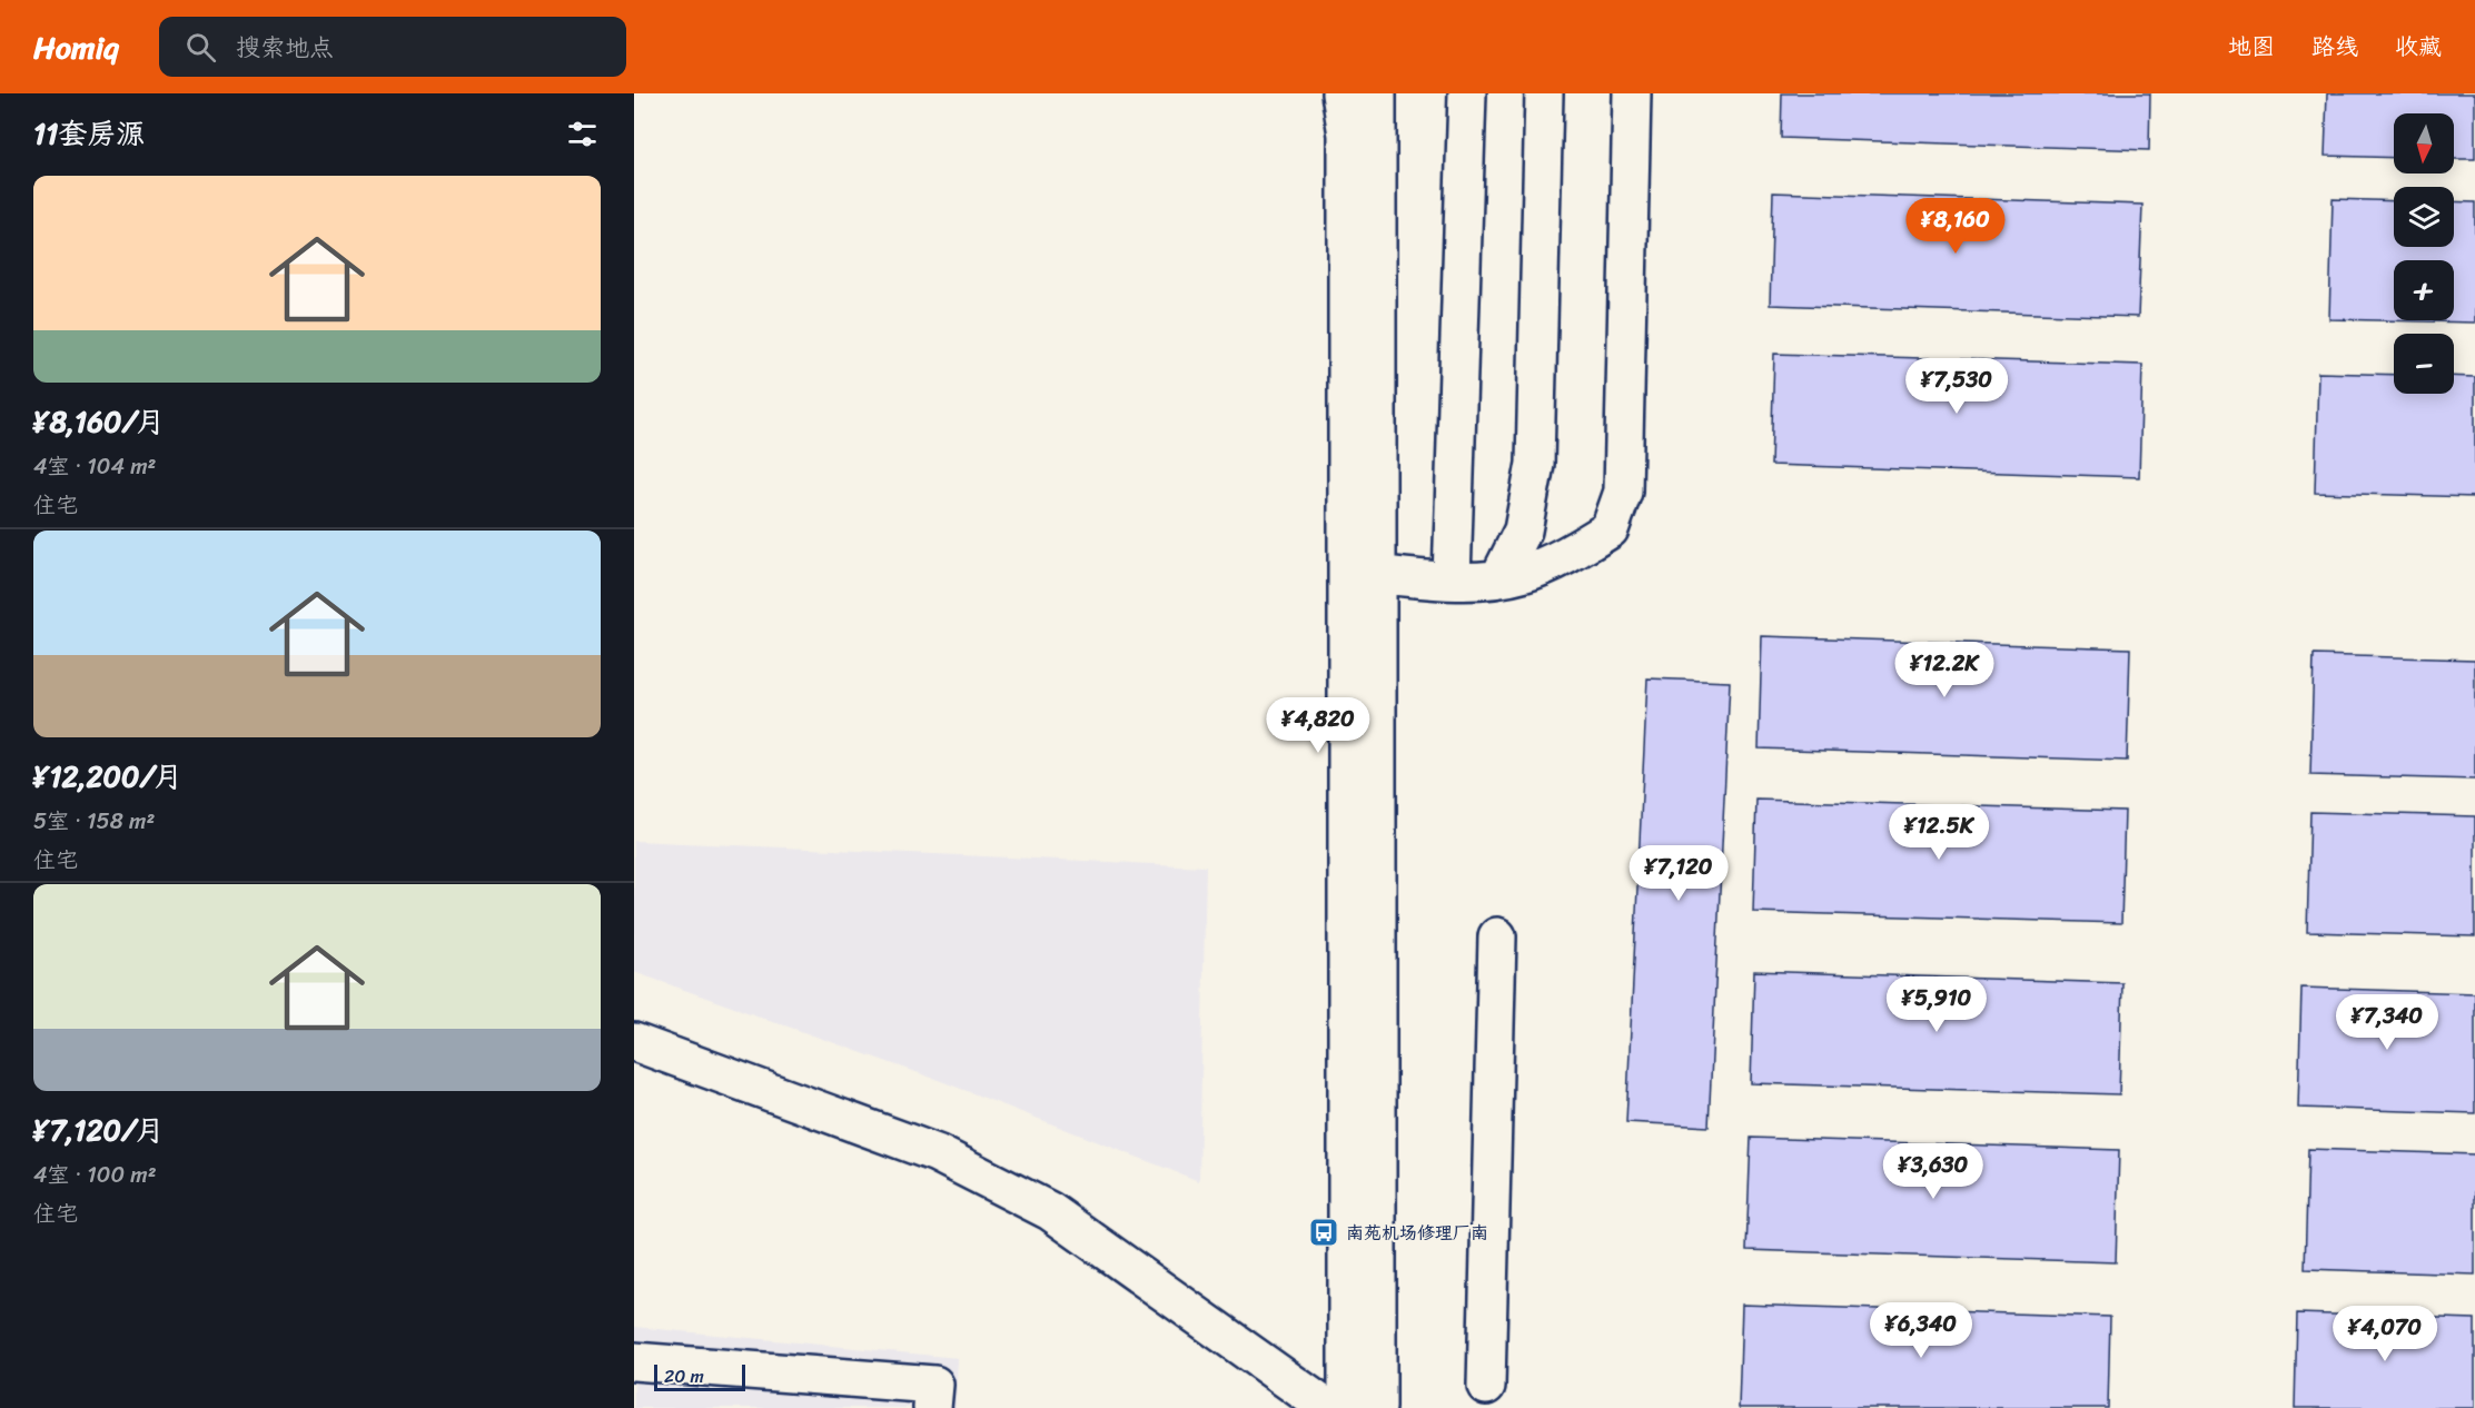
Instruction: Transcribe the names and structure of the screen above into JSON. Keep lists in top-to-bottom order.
{
  "places": {
    "bus stop": ["南苑机场修理厂南"]
  },
  "scale_bar": "20 m",
  "north": "bottom",
  "page": {
    "header": "Homiq",
    "search": "搜索地点",
    "nav": ["地图", "路线", "收藏"],
    "heading": "11套房源",
    "map_buttons": ["+", "−"],
    "list": [
      {
        "name": "¥8,160/月",
        "note": "4室 · 104 m² · 住宅"
      },
      {
        "name": "¥12,200/月",
        "note": "5室 · 158 m² · 住宅"
      },
      {
        "name": "¥7,120/月",
        "note": "4室 · 100 m² · 住宅"
      }
    ],
    "price": [
      "¥8,160",
      "¥7,530",
      "¥12.2K",
      "¥4,820",
      "¥12.5K",
      "¥7,120",
      "¥5,910",
      "¥7,340",
      "¥3,630",
      "¥6,340",
      "¥4,070"
    ],
    "scale": "20 m"
  }
}
